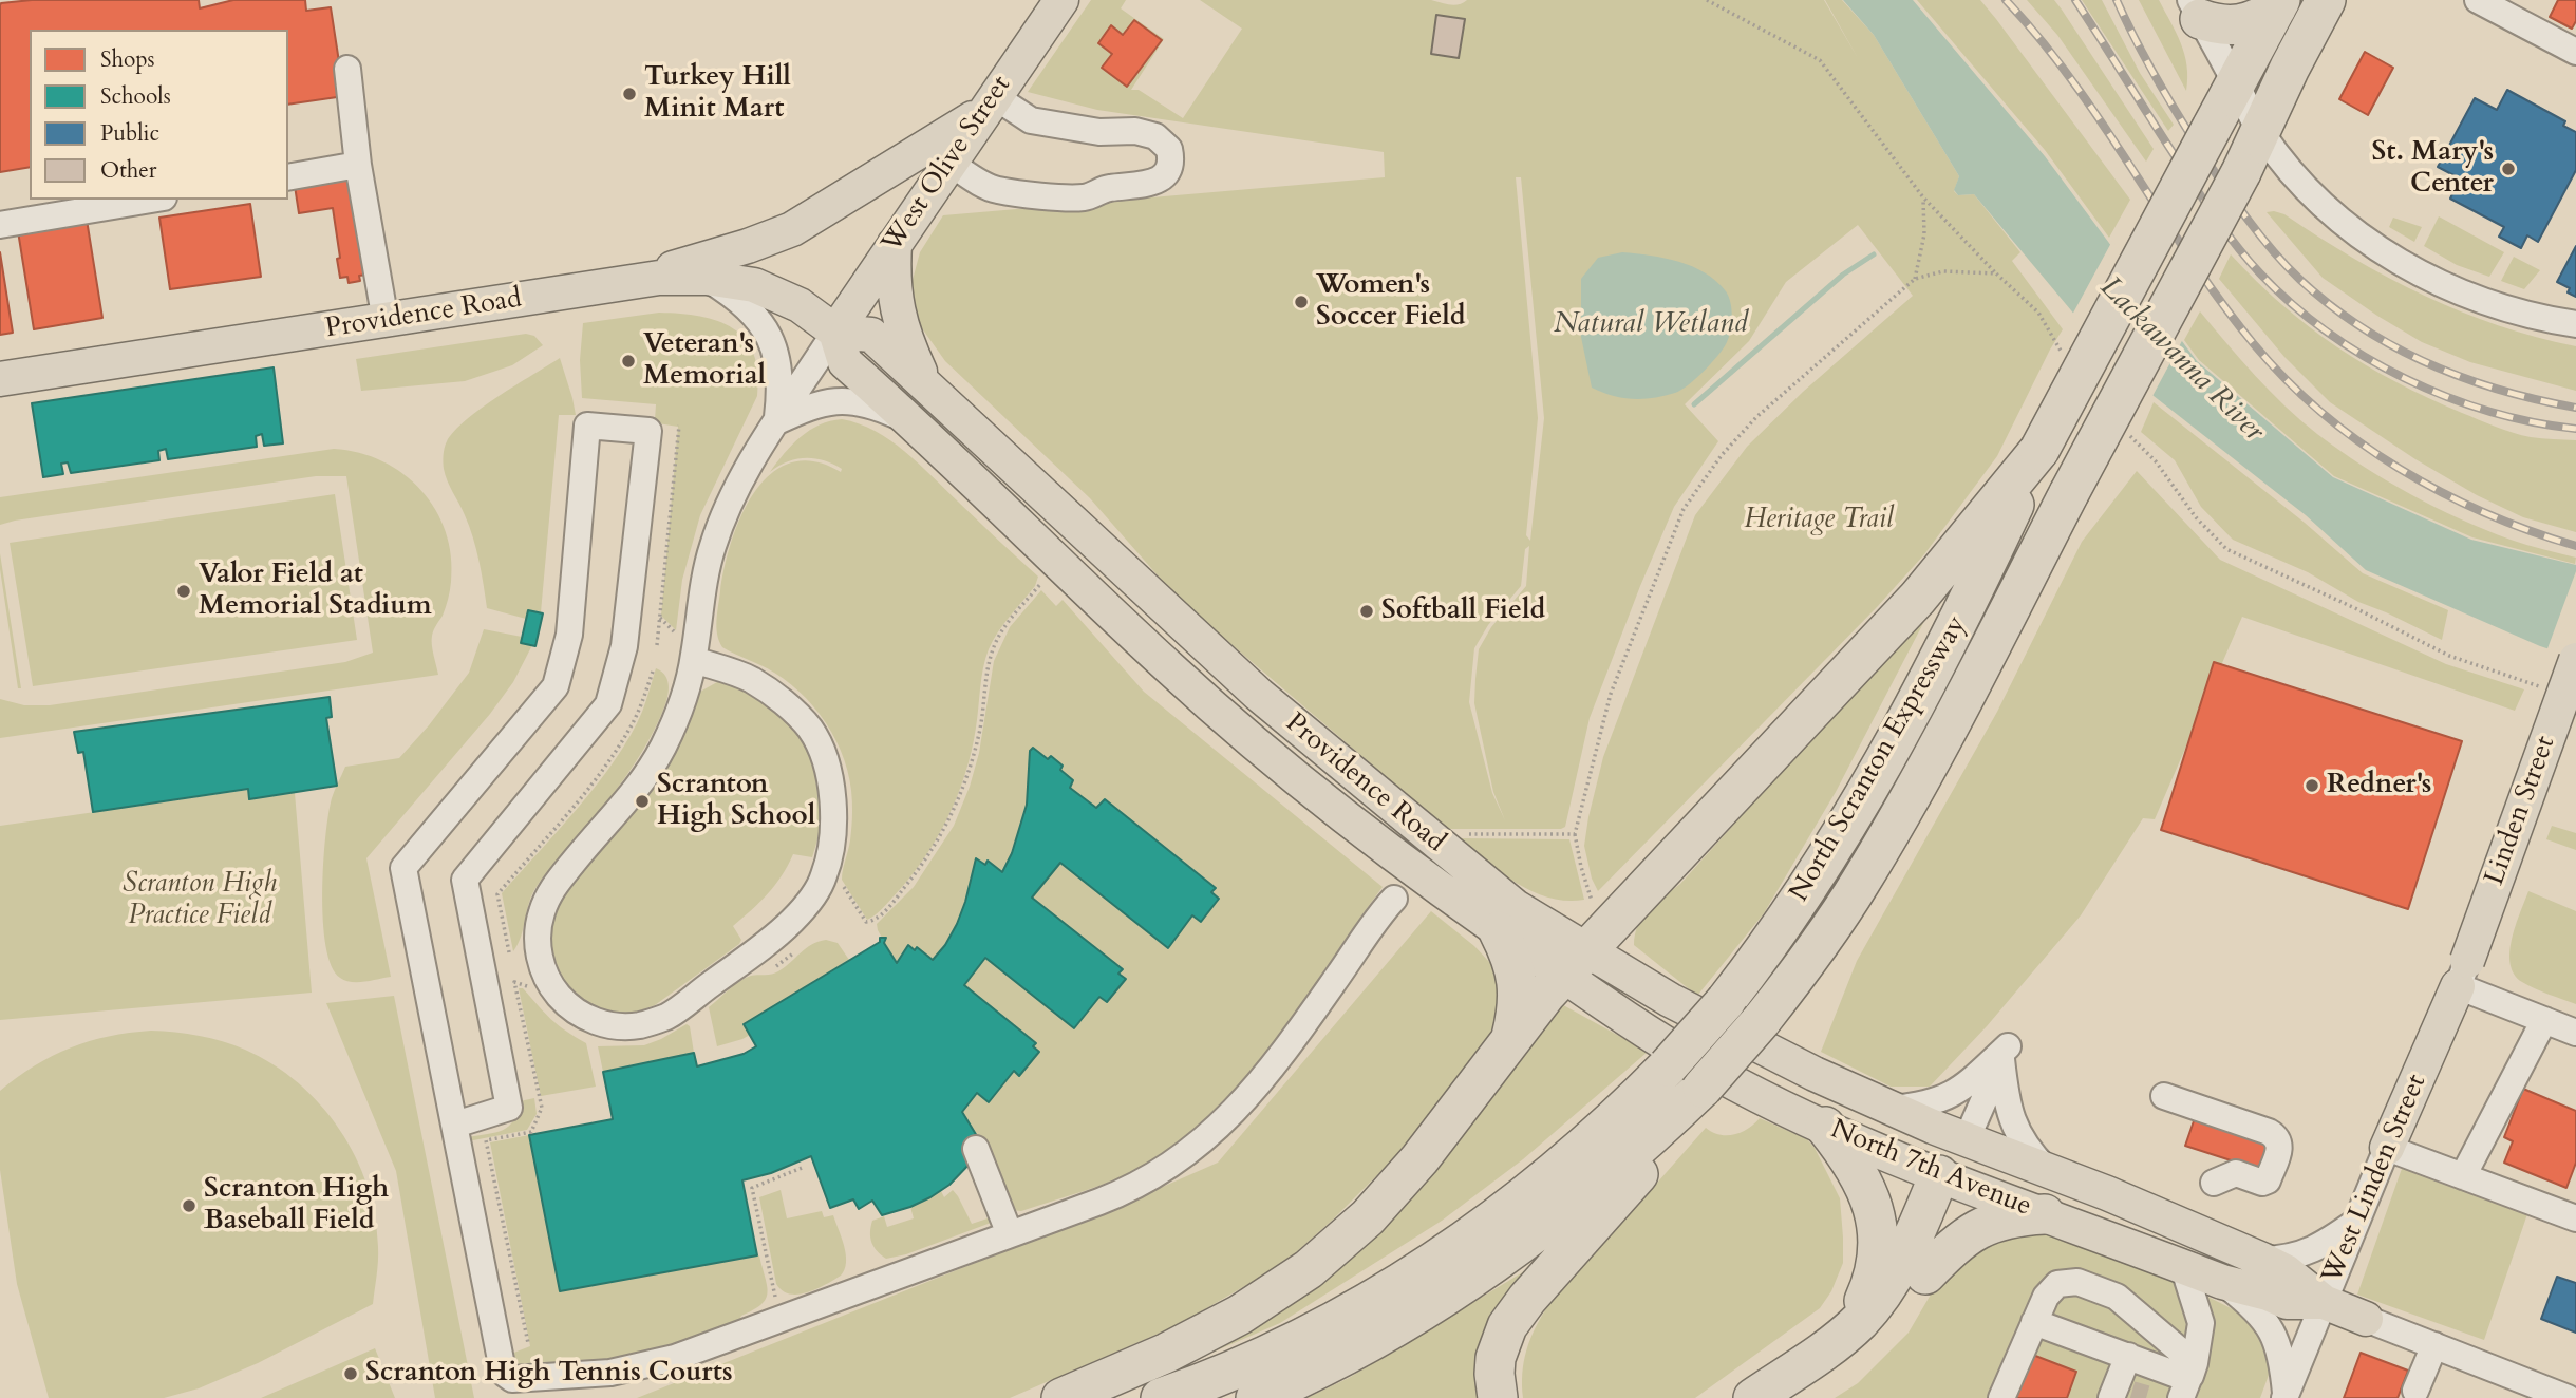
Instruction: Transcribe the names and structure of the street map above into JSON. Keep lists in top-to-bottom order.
{
  "streets": {
    "highway": ["North Scranton Expressway"],
    "main road": [
      "West Olive Street",
      "Providence Road",
      "Linden Street",
      "North 7th Avenue",
      "West Linden Street"
    ]
  },
  "crossings": [
    ["West Olive Street", "Providence Road"],
    ["Providence Road", "North 7th Avenue"],
    ["Linden Street", "West Linden Street"],
    ["North 7th Avenue", "West Linden Street"]
  ],
  "water": ["Natural Wetland", "Lackawanna River"],
  "parks": ["Heritage Trail", "Scranton High Practice Field"],
  "places": [
    "Turkey Hill Minit Mart",
    "St. Mary's Center",
    "Women's Soccer Field",
    "Veteran's Memorial",
    "Valor Field at Memorial Stadium",
    "Softball Field",
    "Redner's",
    "Scranton High School",
    "Scranton High Baseball Field",
    "Scranton High Tennis Courts"
  ],
  "legend": [
    "Shops",
    "Schools",
    "Public",
    "Other"
  ]
}
